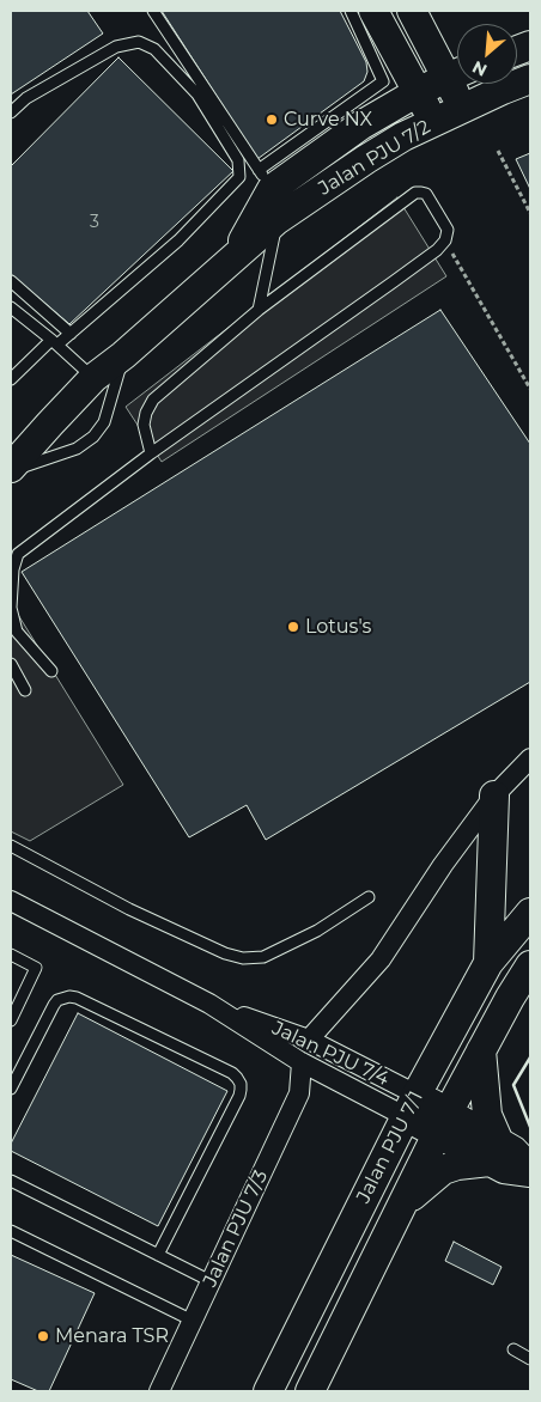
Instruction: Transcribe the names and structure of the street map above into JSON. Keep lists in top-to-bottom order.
{
  "streets": {
    "street": [
      "Jalan PJU 7/2",
      "Jalan PJU 7/4",
      "Jalan PJU 7/1",
      "Jalan PJU 7/3"
    ]
  },
  "crossings": [
    ["Jalan PJU 7/4", "Jalan PJU 7/1"],
    ["Jalan PJU 7/4", "Jalan PJU 7/3"]
  ],
  "places": ["Curve NX", "Lotus's", "Menara TSR"],
  "house_numbers": ["3"],
  "north": "bottom left"
}
